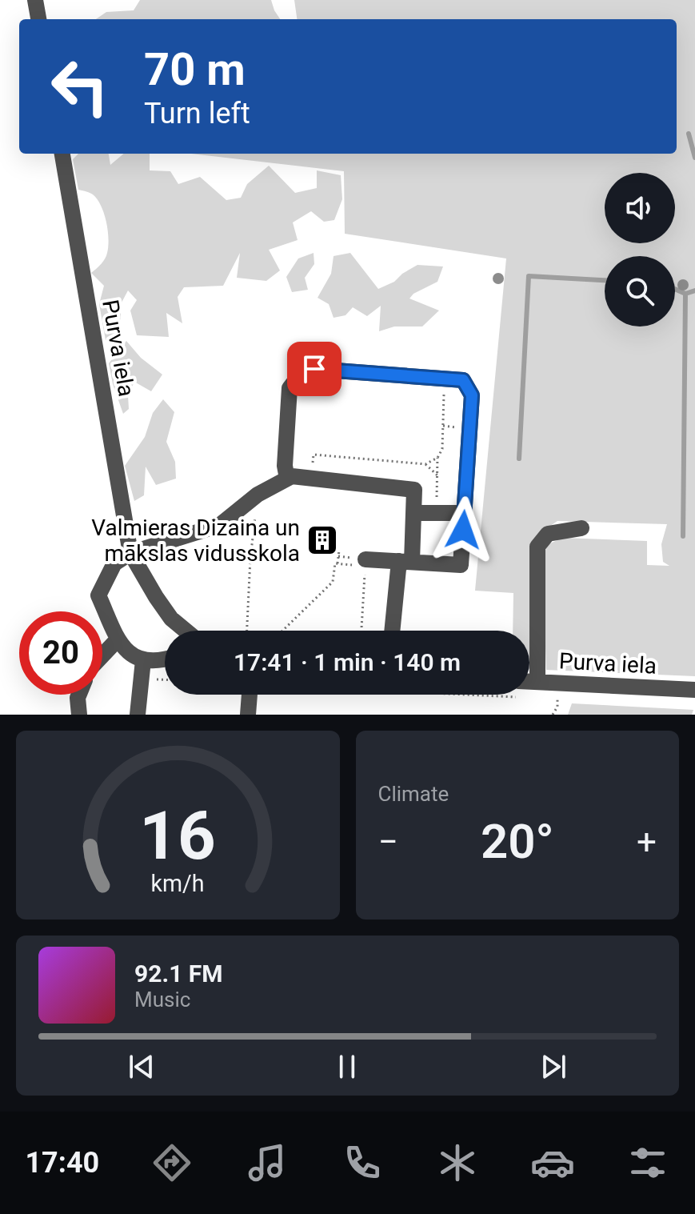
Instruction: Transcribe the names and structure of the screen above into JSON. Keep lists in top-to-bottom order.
{
  "streets": {
    "street": ["Purva iela"]
  },
  "places": {
    "building": ["Valmieras Dizaina un mākslas vidusskola"]
  },
  "page": {
    "turn": ["70 m", "Turn left"],
    "limit": "20",
    "trip": "17:41 · 1 min · 140 m",
    "tile": "Climate",
    "heat": ["−", "20°", "+"],
    "song": ["92.1 FM", "Music"],
    "tabs": "17:40",
    "gauge": ["16", "km/h"]
  }
}
